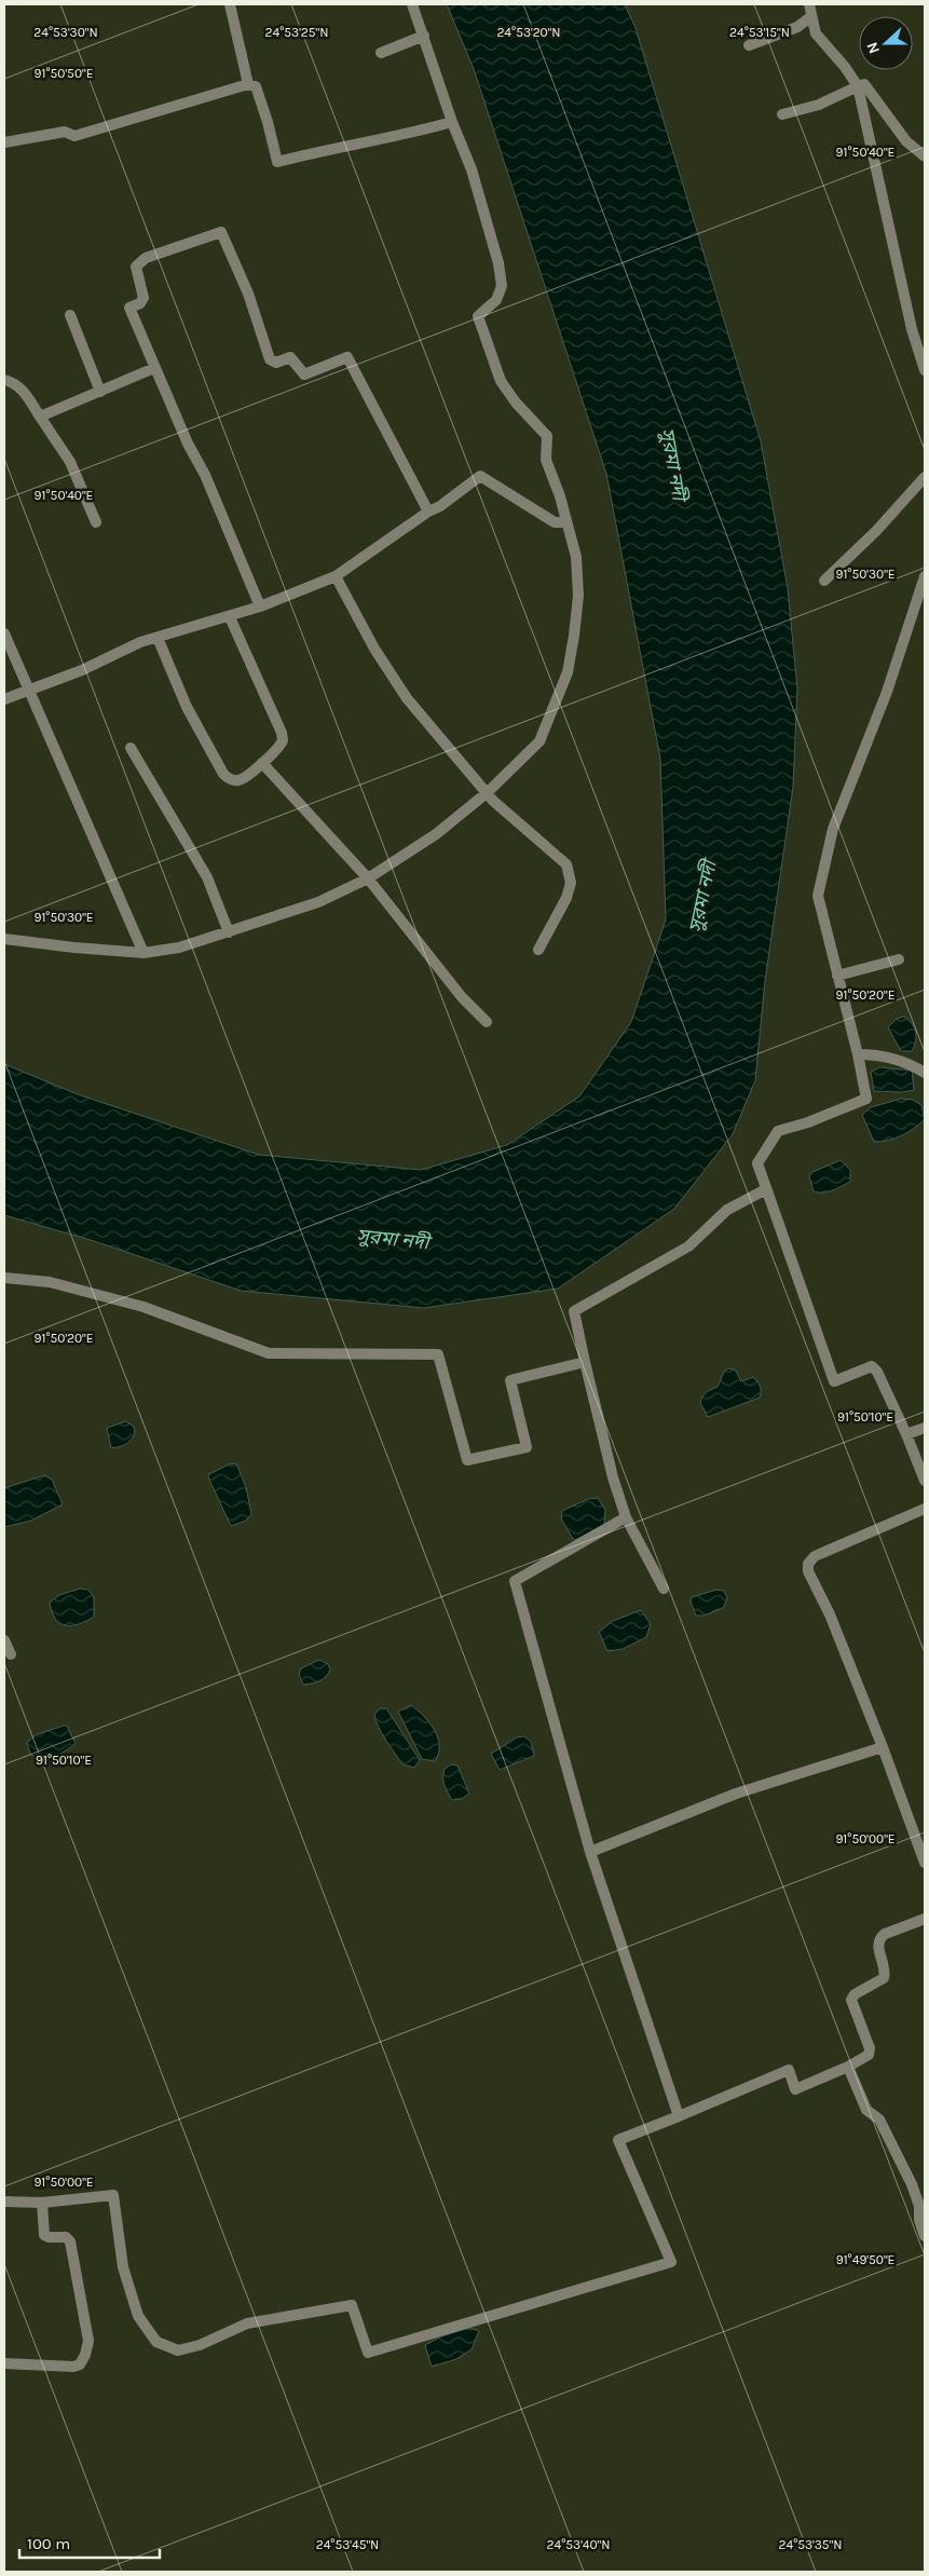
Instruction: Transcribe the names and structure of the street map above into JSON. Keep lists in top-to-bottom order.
{
  "water": ["সুরমা নদী"],
  "scale_bar": "100 m",
  "north": "left",
  "coordinates": [
    "24°53'30\"N",
    "24°53'25\"N",
    "24°53'20\"N",
    "24°53'15\"N",
    "91°50'50\"E",
    "91°50'40\"E",
    "91°50'30\"E",
    "91°50'20\"E",
    "91°50'10\"E",
    "91°50'00\"E",
    "91°49'50\"E",
    "24°53'45\"N",
    "24°53'40\"N",
    "24°53'35\"N"
  ]
}
